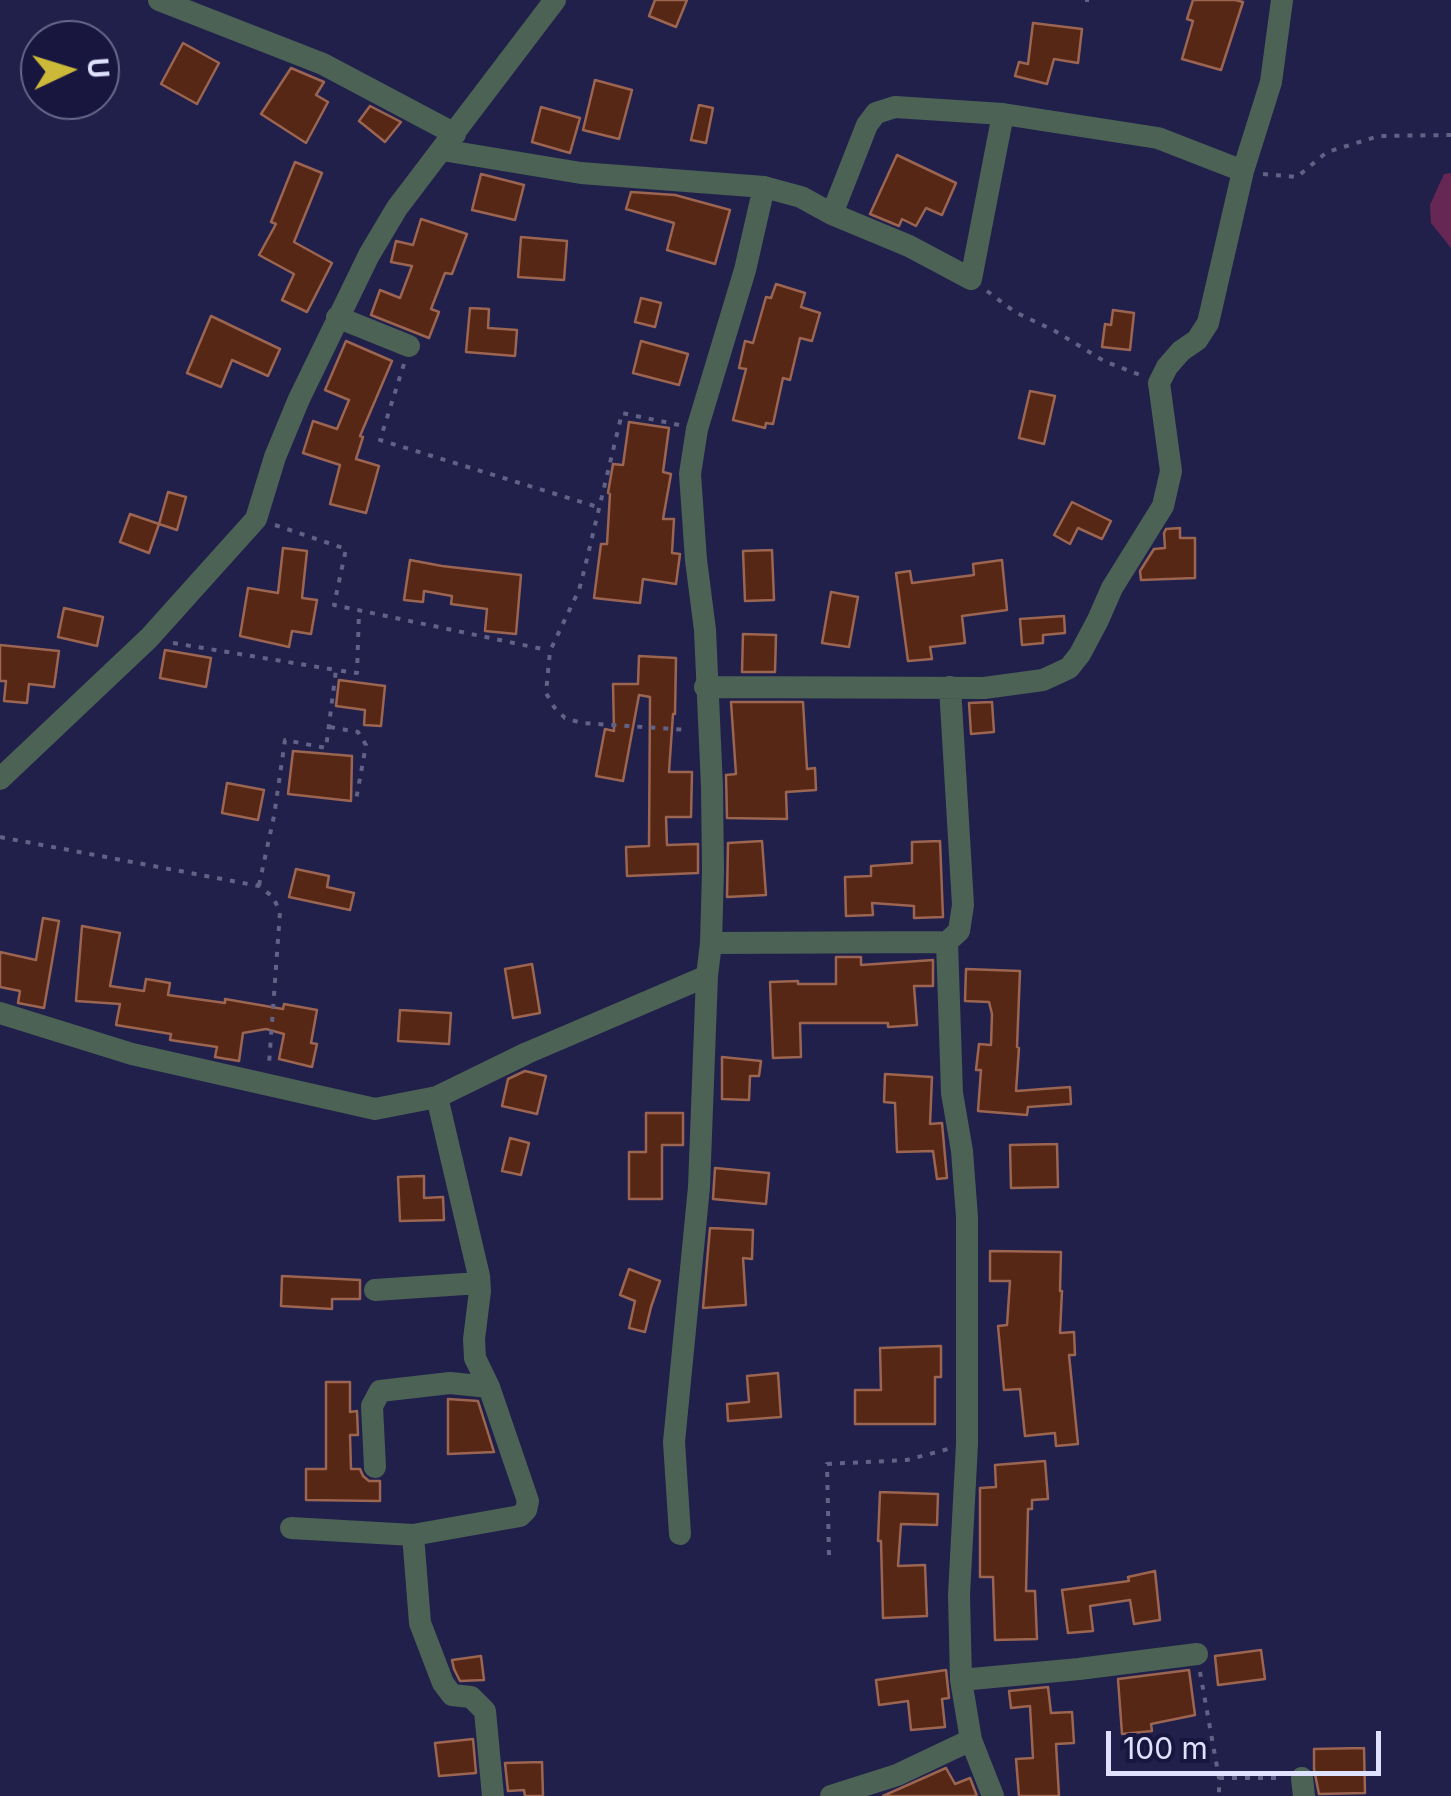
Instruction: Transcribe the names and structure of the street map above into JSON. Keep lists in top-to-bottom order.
{
  "scale_bar": "100 m",
  "north": "right"
}
